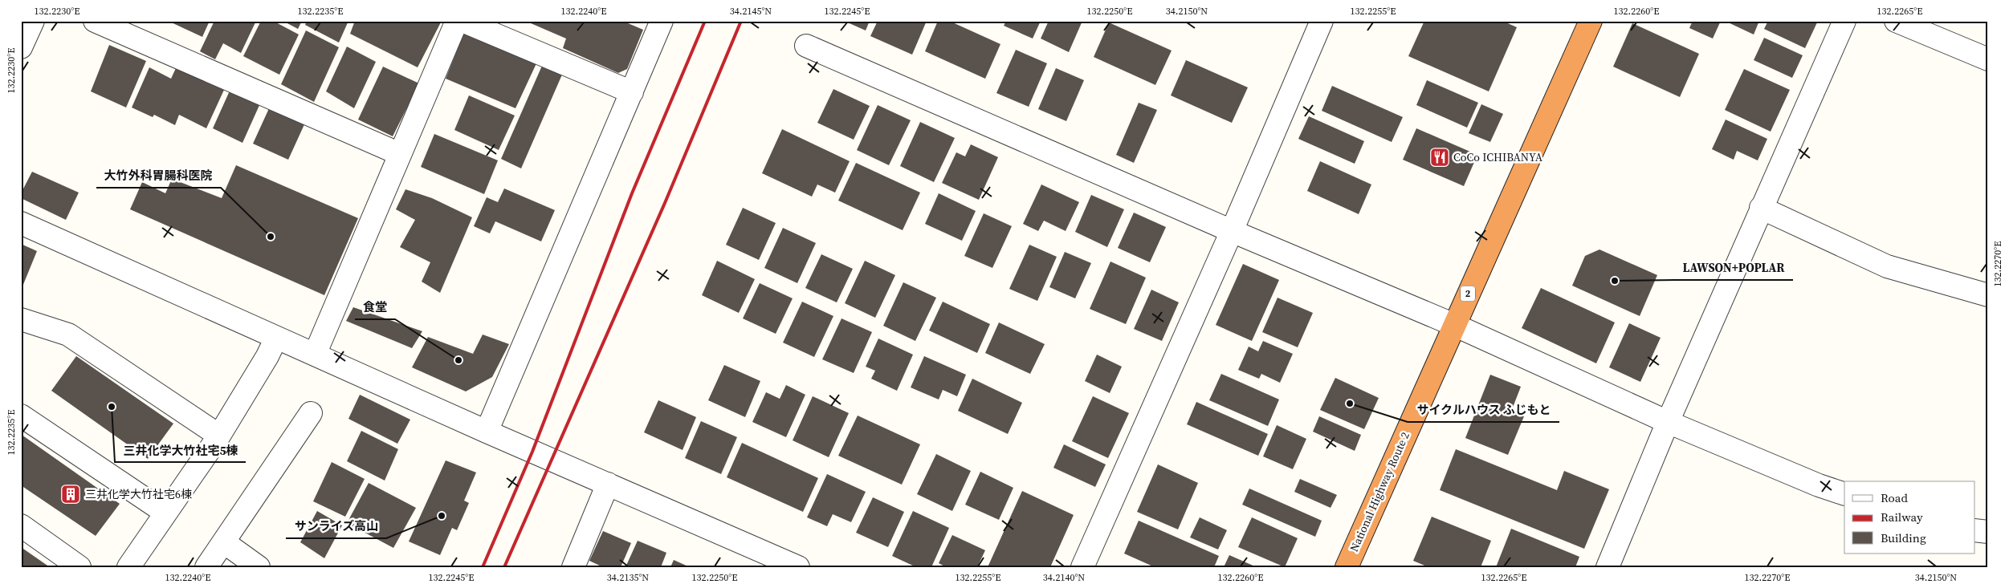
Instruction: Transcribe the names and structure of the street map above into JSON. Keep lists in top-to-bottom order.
{
  "streets": {
    "highway": ["2", "National Highway Route 2"]
  },
  "places": {
    "restaurant": ["CoCo ICHIBANYA"],
    "other": [
      "大竹外科胃腸科医院",
      "LAWSON+POPLAR",
      "食堂",
      "サイクルハウス ふじもと",
      "三井化学大竹社宅5棟",
      "サンライズ高山"
    ],
    "building": ["三井化学大竹社宅6棟"]
  },
  "legend": ["Road", "Railway", "Building"],
  "coordinates": [
    "132.2230°E",
    "132.2235°E",
    "132.2240°E",
    "34.2145°N",
    "132.2245°E",
    "132.2250°E",
    "34.2150°N",
    "132.2255°E",
    "132.2260°E",
    "132.2265°E",
    "132.2270°E",
    "34.2135°N",
    "34.2140°N"
  ]
}
